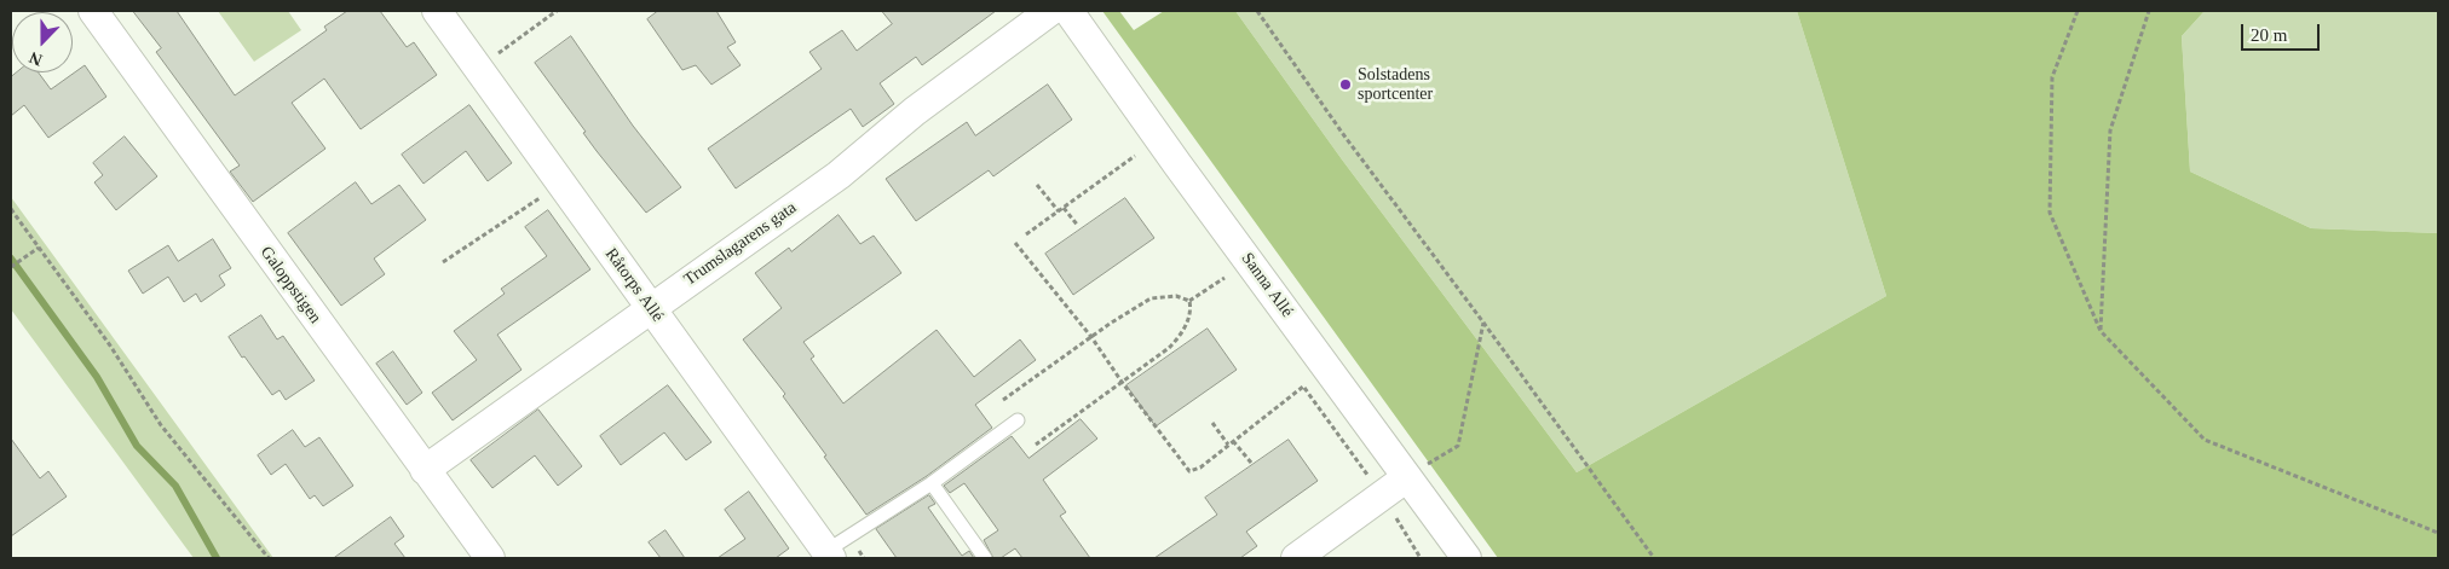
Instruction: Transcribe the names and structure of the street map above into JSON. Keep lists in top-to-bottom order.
{
  "streets": {
    "street": [
      "Trumslagarens gata",
      "Galoppstigen",
      "Råtorps Allé",
      "Sanna Allé"
    ]
  },
  "crossings": [
    ["Trumslagarens gata", "Galoppstigen"],
    ["Trumslagarens gata", "Råtorps Allé"]
  ],
  "places": ["Solstadens sportcenter"],
  "scale_bar": "20 m",
  "north": "bottom"
}
